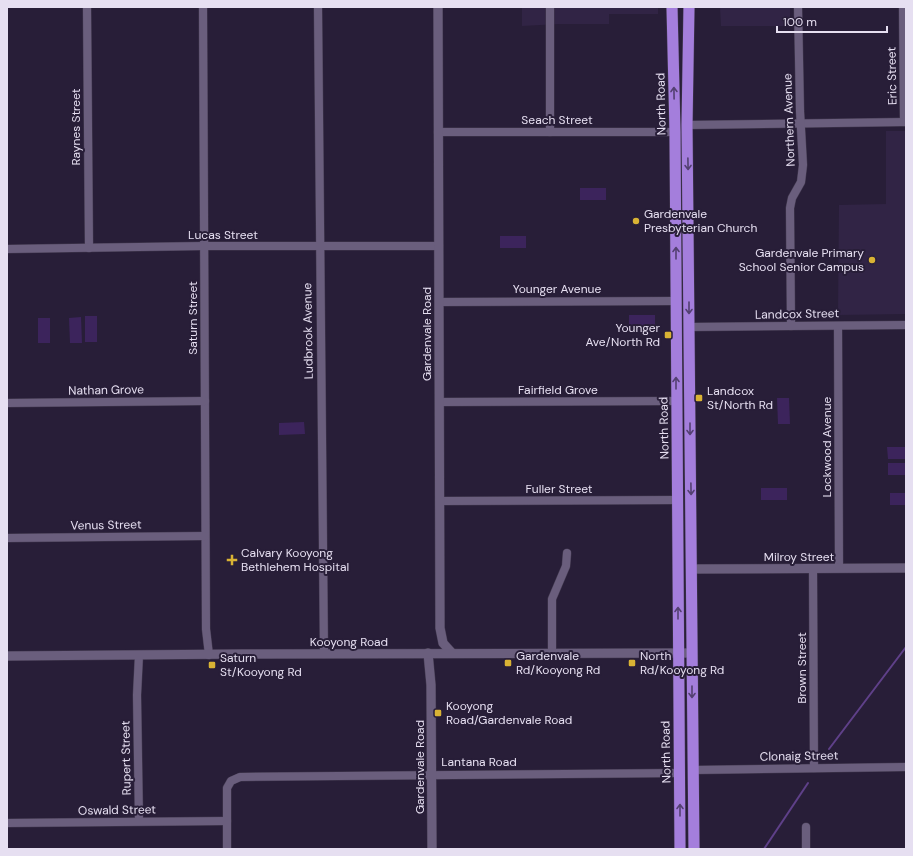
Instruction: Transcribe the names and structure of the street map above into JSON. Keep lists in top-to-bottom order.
{
  "streets": {
    "highway": ["North Road"],
    "street": [
      "Eric Street",
      "Seach Street",
      "Northern Avenue",
      "Raynes Street",
      "Lucas Street",
      "Younger Avenue",
      "Landcox Street",
      "Saturn Street",
      "Ludbrook Avenue",
      "Gardenvale Road",
      "Nathan Grove",
      "Fairfield Grove",
      "Lockwood Avenue",
      "Fuller Street",
      "Venus Street",
      "Milroy Street",
      "Kooyong Road",
      "Brown Street",
      "Clonaig Street",
      "Rupert Street",
      "Lantana Road",
      "Oswald Street"
    ]
  },
  "crossings": [
    ["North Road", "Seach Street"],
    ["North Road", "Younger Avenue"],
    ["North Road", "Fairfield Grove"],
    ["North Road", "Fuller Street"],
    ["North Road", "Kooyong Road"],
    ["North Road", "Lantana Road"],
    ["Seach Street", "Gardenvale Road"],
    ["Northern Avenue", "Landcox Street"],
    ["Raynes Street", "Lucas Street"],
    ["Lucas Street", "Saturn Street"],
    ["Lucas Street", "Ludbrook Avenue"],
    ["Lucas Street", "Gardenvale Road"],
    ["Younger Avenue", "Gardenvale Road"],
    ["Landcox Street", "Lockwood Avenue"],
    ["Saturn Street", "Nathan Grove"],
    ["Saturn Street", "Venus Street"],
    ["Saturn Street", "Kooyong Road"],
    ["Ludbrook Avenue", "Kooyong Road"],
    ["Gardenvale Road", "Fairfield Grove"],
    ["Gardenvale Road", "Fuller Street"],
    ["Gardenvale Road", "Kooyong Road"],
    ["Gardenvale Road", "Lantana Road"],
    ["Lockwood Avenue", "Milroy Street"],
    ["Milroy Street", "Brown Street"],
    ["Kooyong Road", "Rupert Street"],
    ["Brown Street", "Clonaig Street"],
    ["Rupert Street", "Oswald Street"],
    ["Lantana Road", "Oswald Street"]
  ],
  "places": {
    "other": ["Gardenvale Presbyterian Church", "Gardenvale Primary School Senior Campus"],
    "transit": [
      "Younger Ave/North Rd",
      "Landcox St/North Rd",
      "Gardenvale Rd/Kooyong Rd",
      "North Rd/Kooyong Rd",
      "Saturn St/Kooyong Rd",
      "Kooyong Road/Gardenvale Road"
    ],
    "health": ["Calvary Kooyong Bethlehem Hospital"]
  },
  "scale_bar": "100 m"
}
